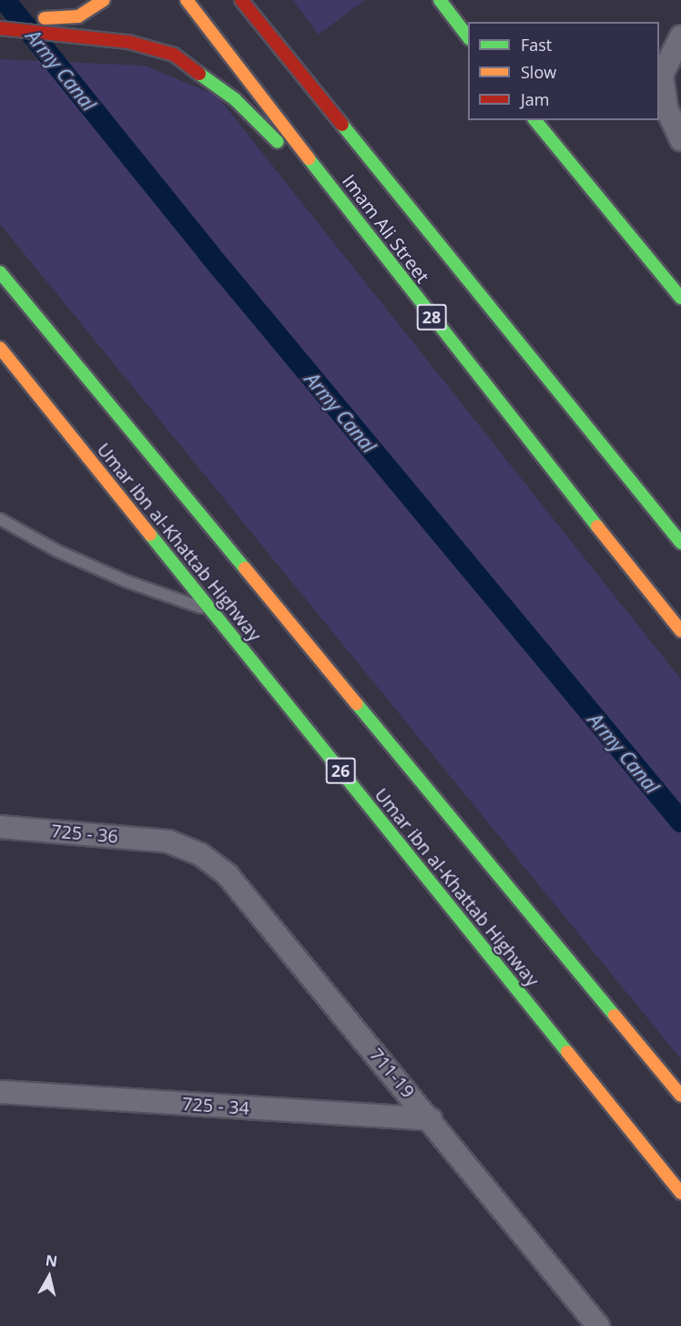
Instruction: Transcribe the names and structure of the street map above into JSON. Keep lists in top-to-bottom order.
{
  "streets": {
    "main road": [
      "Imam Ali Street",
      "28",
      "Umar ibn al-Khattab Highway",
      "26"
    ],
    "street": ["725 - 36", "711-19", "725 - 34"]
  },
  "crossings": [
    ["725 - 36", "711-19"],
    ["711-19", "725 - 34"]
  ],
  "water": ["Army Canal"],
  "legend": ["Fast", "Slow", "Jam"],
  "north": "top"
}
